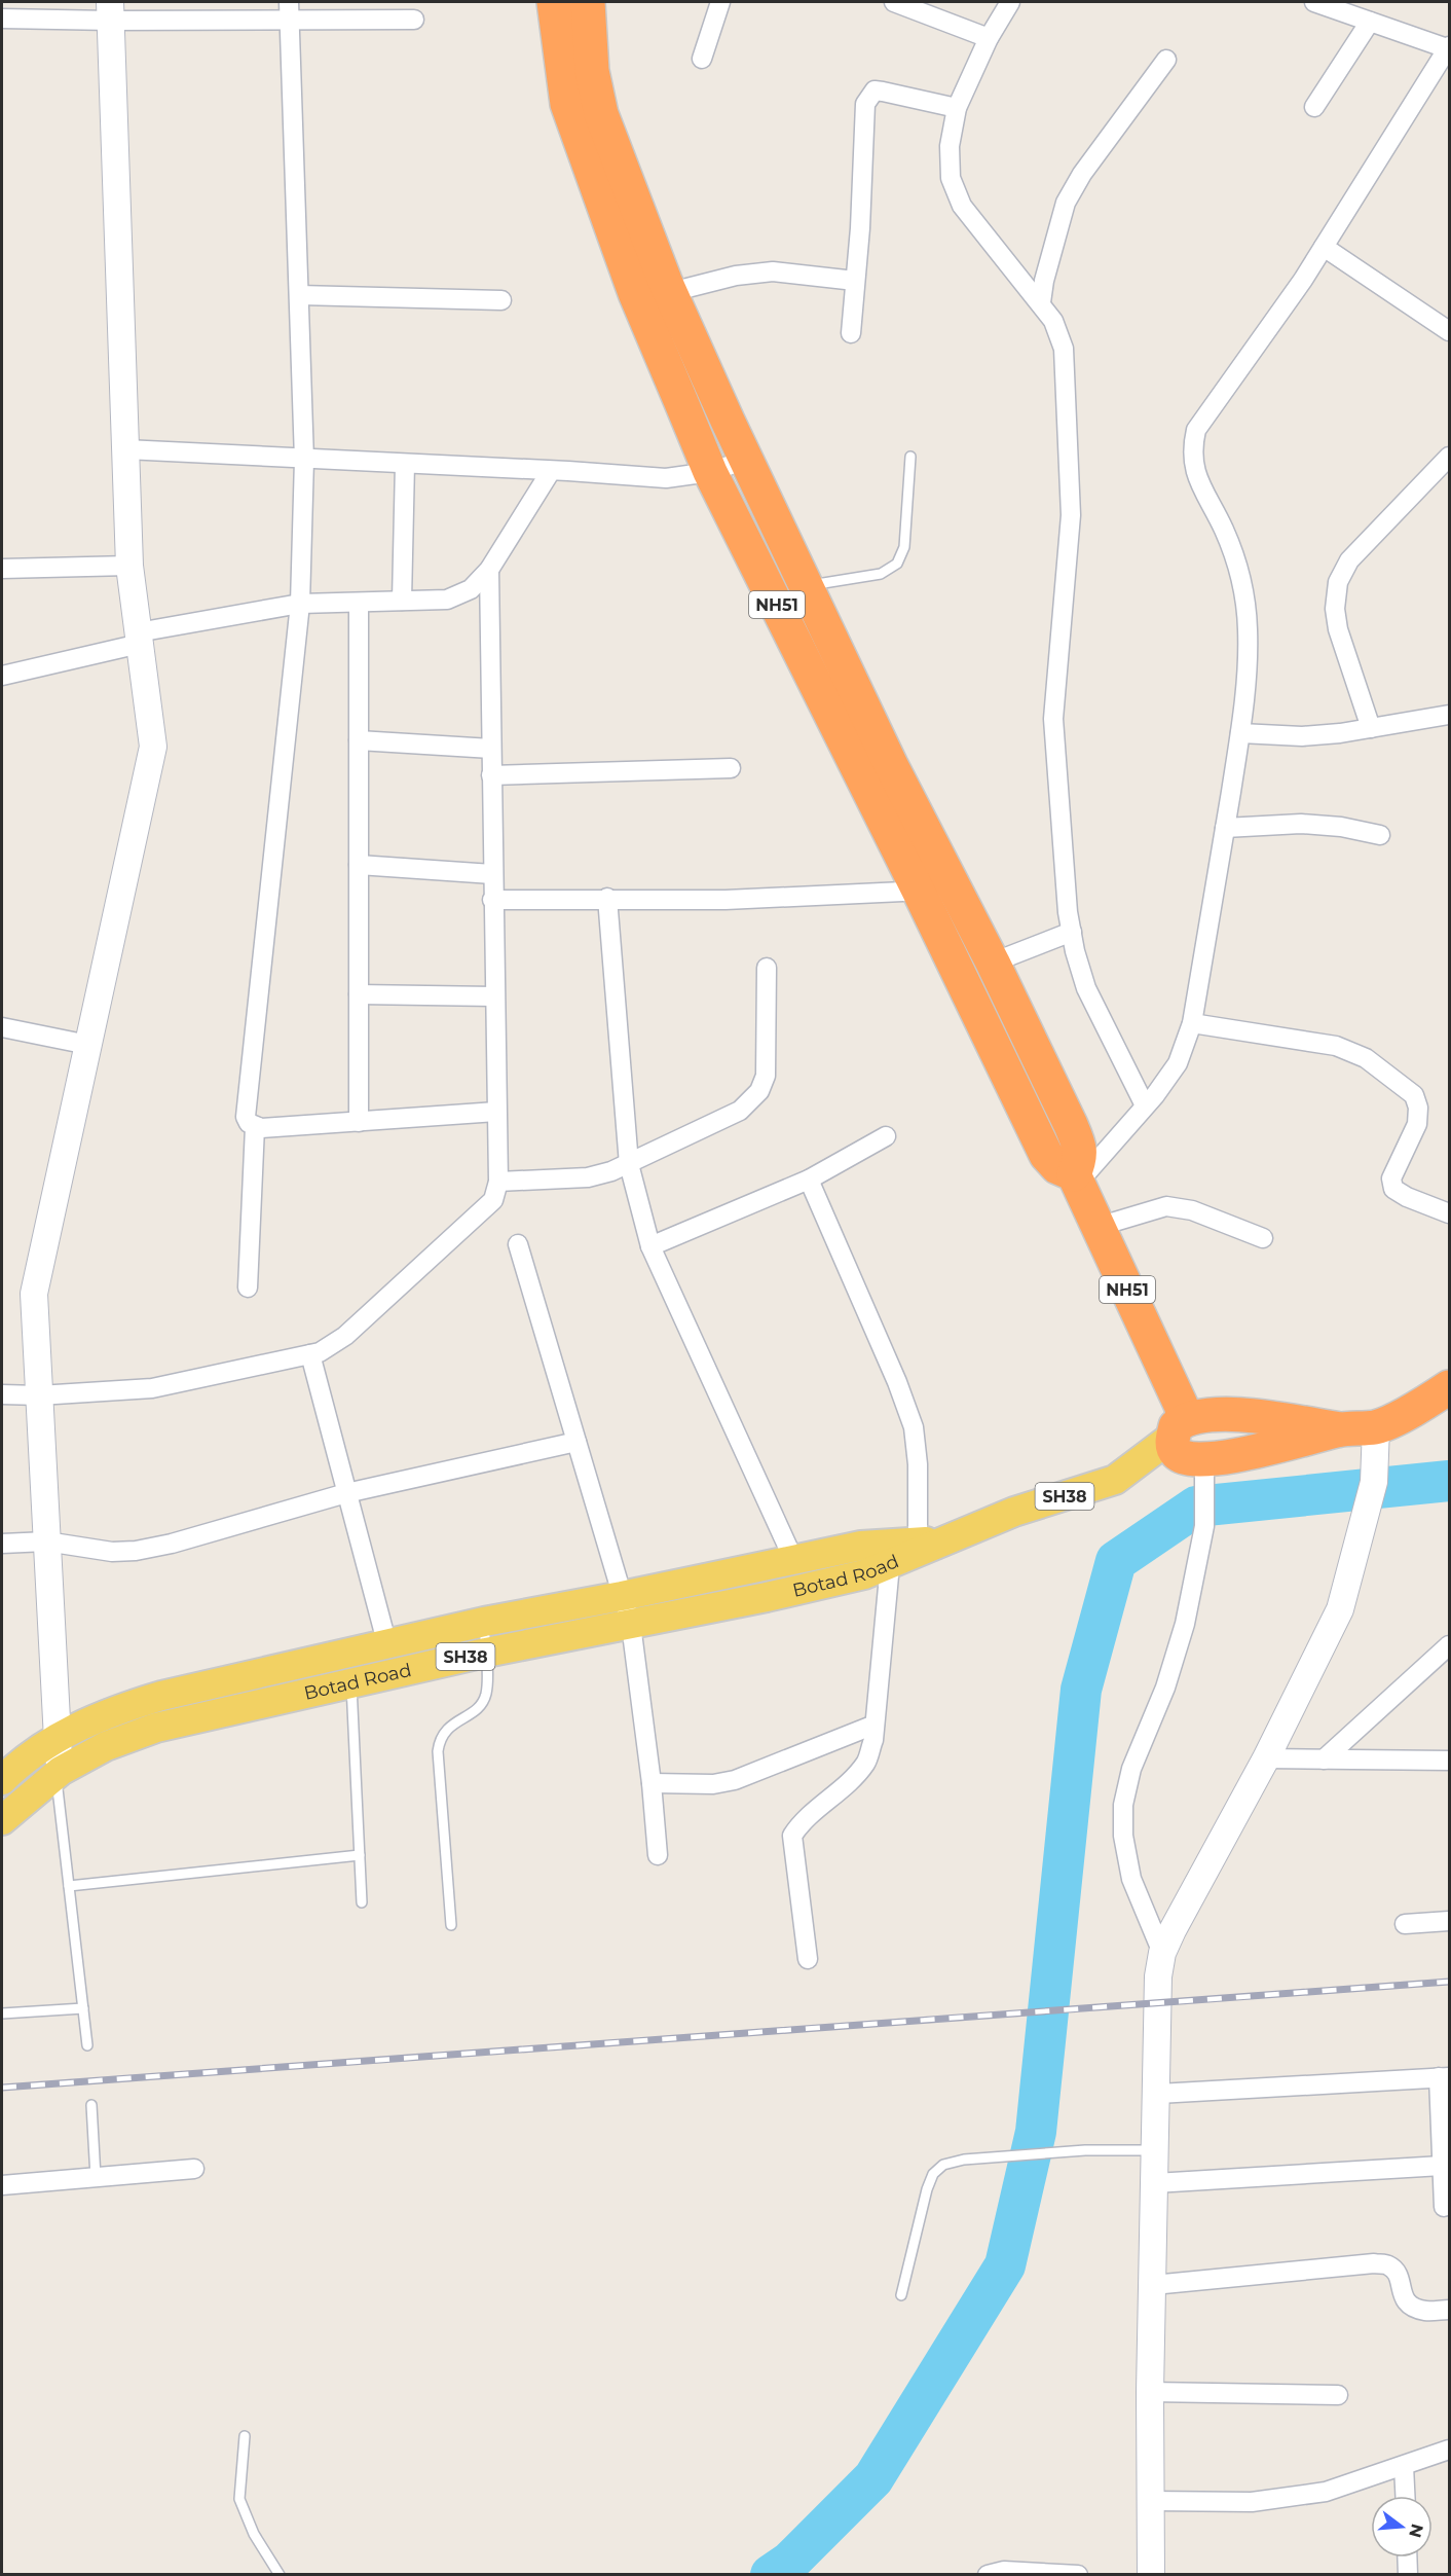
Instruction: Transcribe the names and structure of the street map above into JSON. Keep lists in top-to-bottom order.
{
  "streets": {
    "highway": ["NH51"],
    "main road": ["SH38", "Botad Road"]
  },
  "crossings": [
    ["NH51", "Botad Road"]
  ],
  "north": "right"
}
